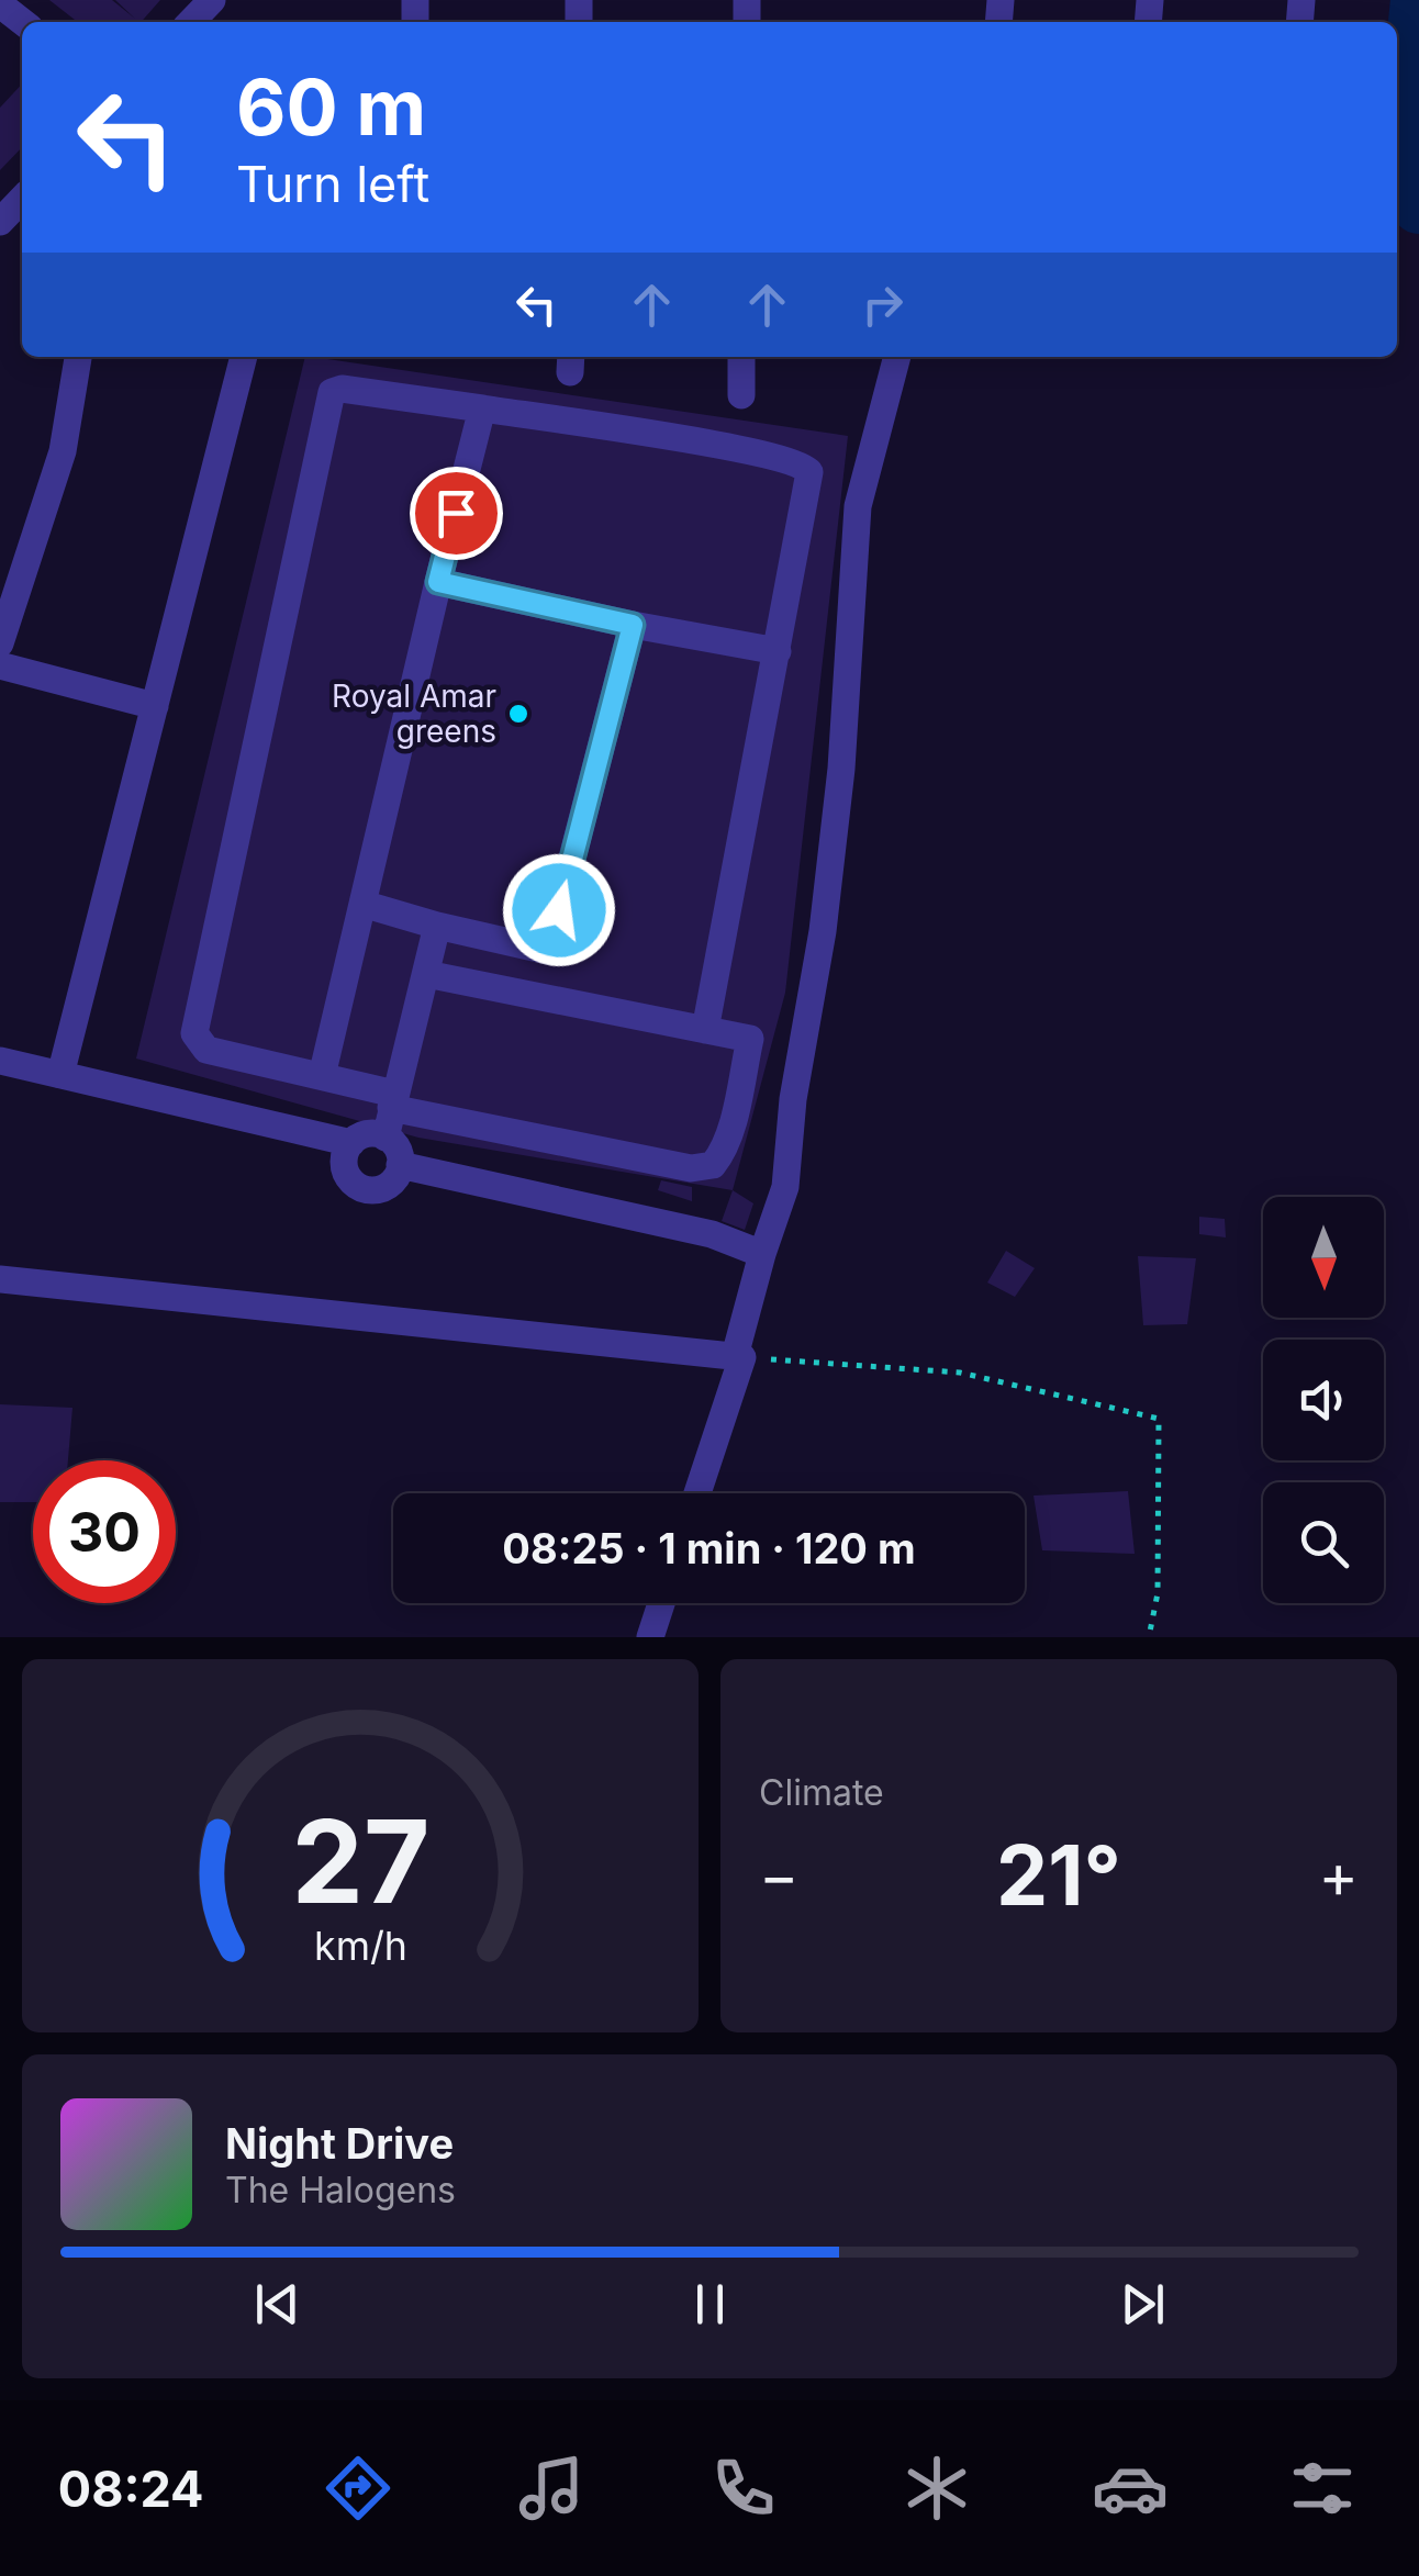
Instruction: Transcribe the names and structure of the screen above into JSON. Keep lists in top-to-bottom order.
{
  "places": ["Royal Amar greens"],
  "north": "bottom",
  "page": {
    "turn": ["60 m", "Turn left"],
    "limit": "30",
    "trip": "08:25 · 1 min · 120 m",
    "tile": "Climate",
    "heat": ["−", "21°", "+"],
    "song": ["Night Drive", "The Halogens"],
    "tabs": "08:24",
    "gauge": ["27", "km/h"]
  }
}
